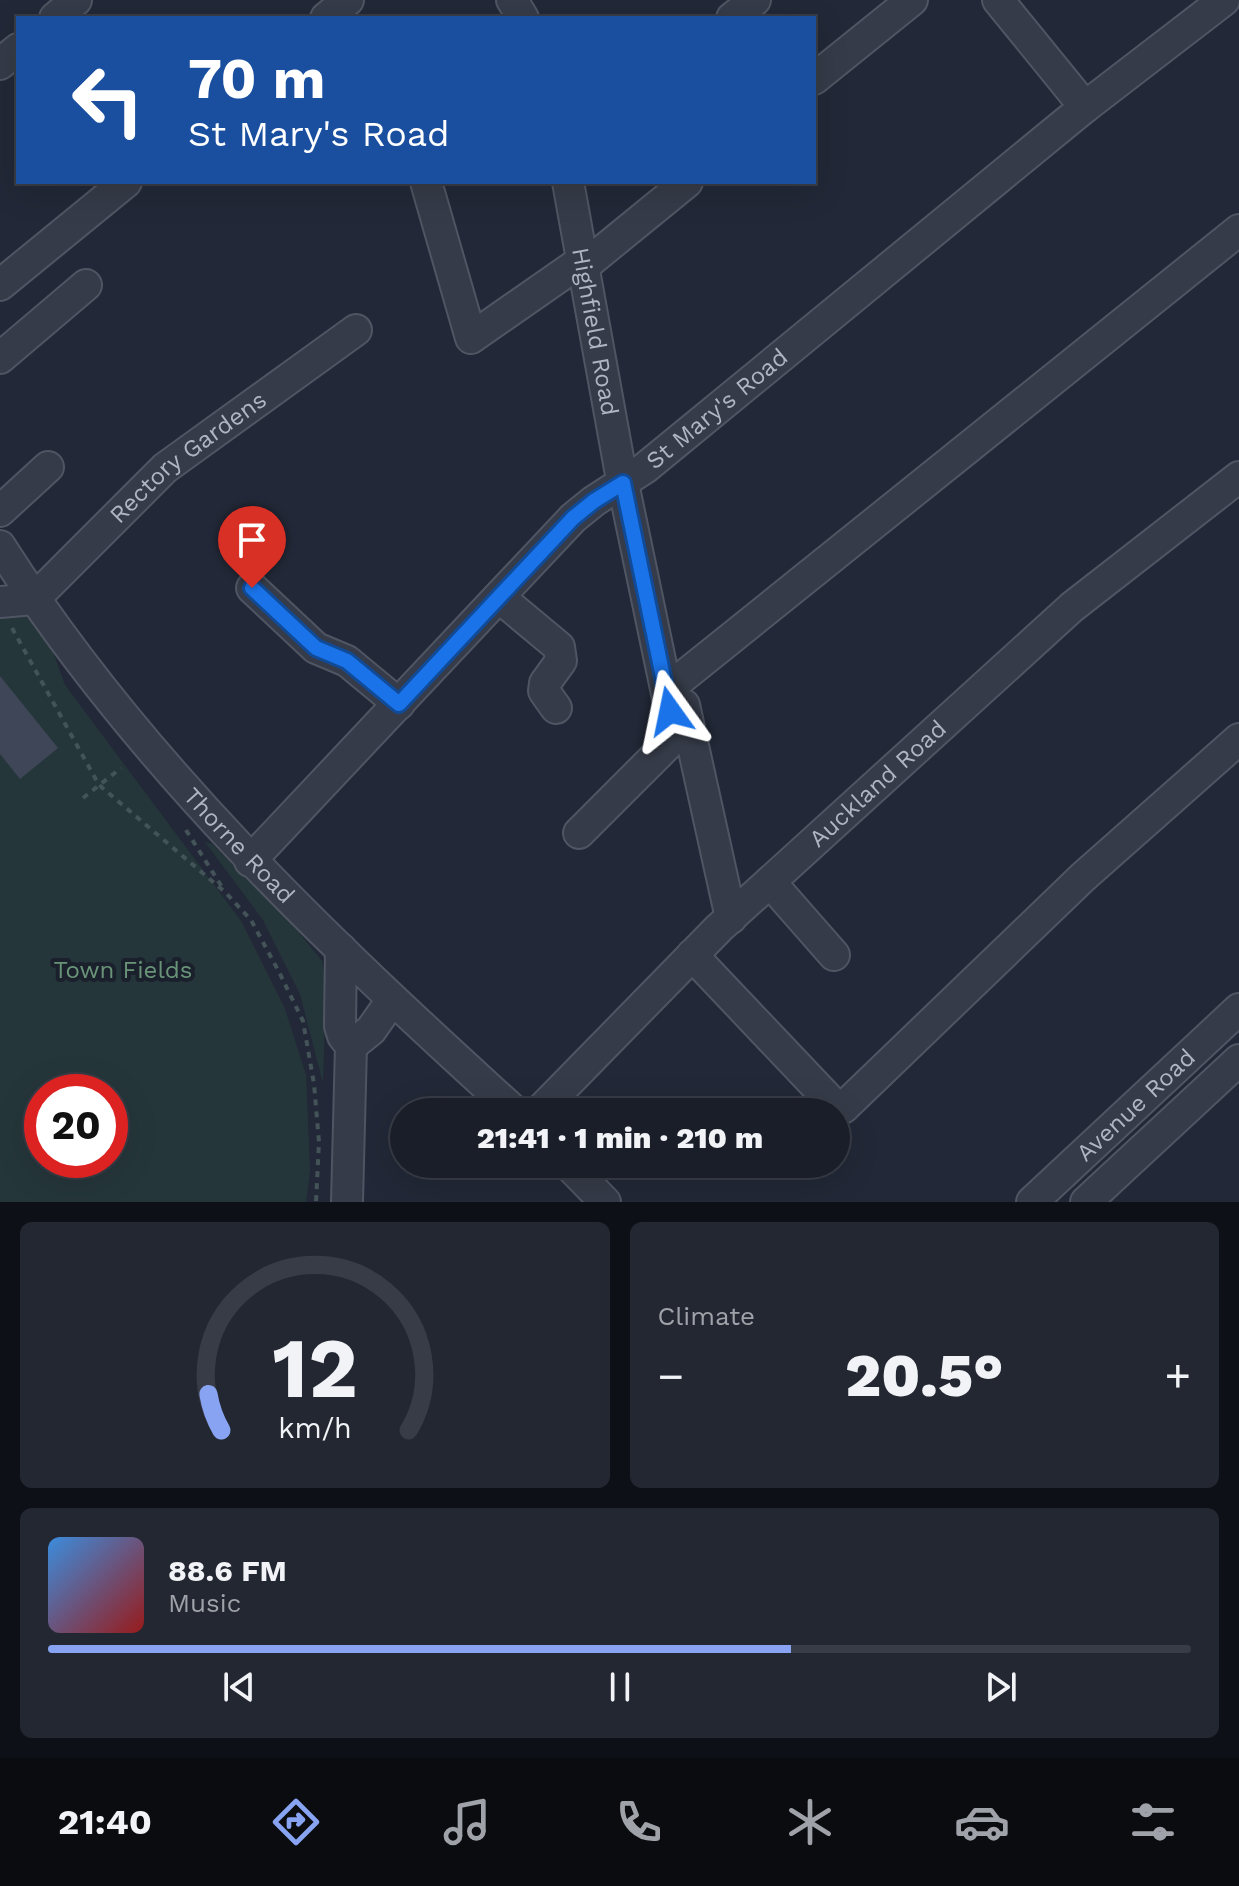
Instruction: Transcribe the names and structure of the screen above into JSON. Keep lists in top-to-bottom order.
{
  "streets": {
    "street": [
      "Highfield Road",
      "St Mary's Road",
      "Rectory Gardens",
      "Auckland Road",
      "Thorne Road",
      "Avenue Road"
    ]
  },
  "crossings": [
    ["Highfield Road", "St Mary's Road"],
    ["St Mary's Road", "Thorne Road"],
    ["Rectory Gardens", "Thorne Road"]
  ],
  "parks": ["Town Fields"],
  "page": {
    "turn": ["70 m", "St Mary's Road"],
    "limit": "20",
    "trip": "21:41 · 1 min · 210 m",
    "tile": "Climate",
    "heat": ["−", "20.5°", "+"],
    "song": ["88.6 FM", "Music"],
    "tabs": "21:40",
    "gauge": ["12", "km/h"]
  }
}
